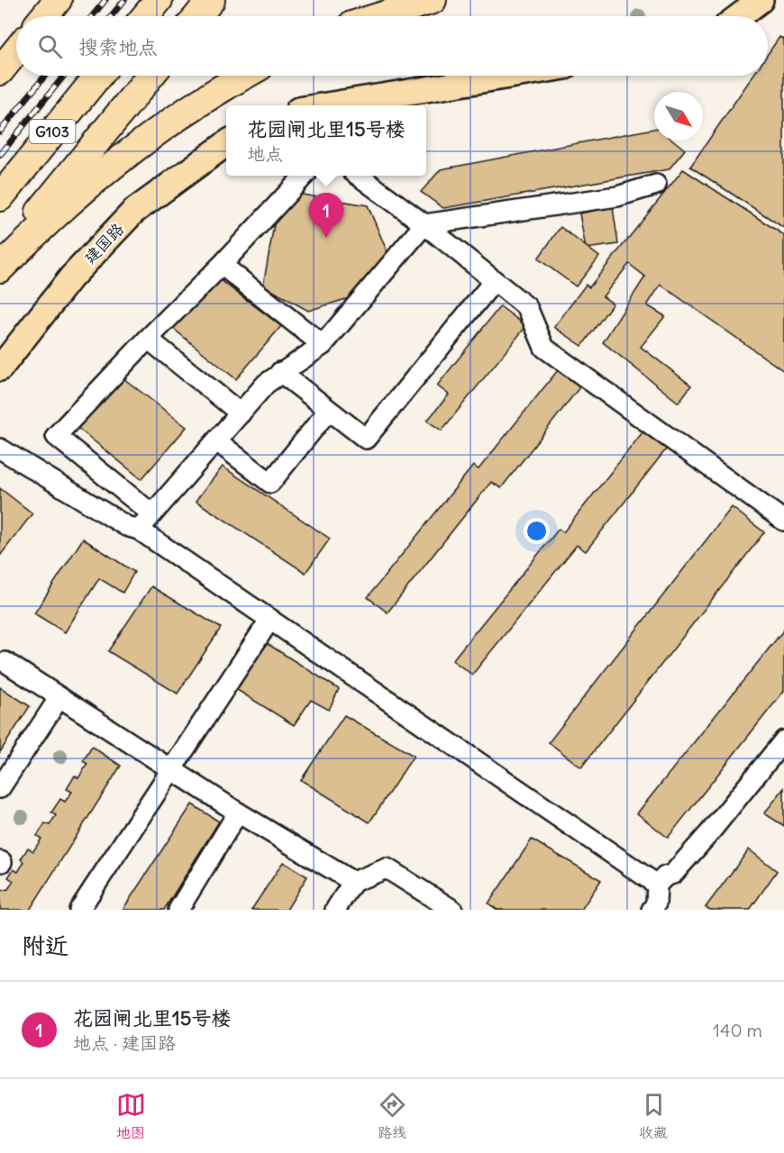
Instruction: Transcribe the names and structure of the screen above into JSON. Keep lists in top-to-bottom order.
{
  "streets": {
    "highway": ["G103"],
    "main road": ["建国路"]
  },
  "north": "bottom right",
  "page": {
    "search": "搜索地点",
    "popup": ["花园闸北里15号楼", "地点"],
    "pins": "1",
    "heading": "附近",
    "list": [
      {
        "mark": "1",
        "name": "花园闸北里15号楼",
        "note": "地点 · 建国路",
        "value": "140 m"
      }
    ],
    "nav": ["地图", "路线", "收藏"]
  }
}
